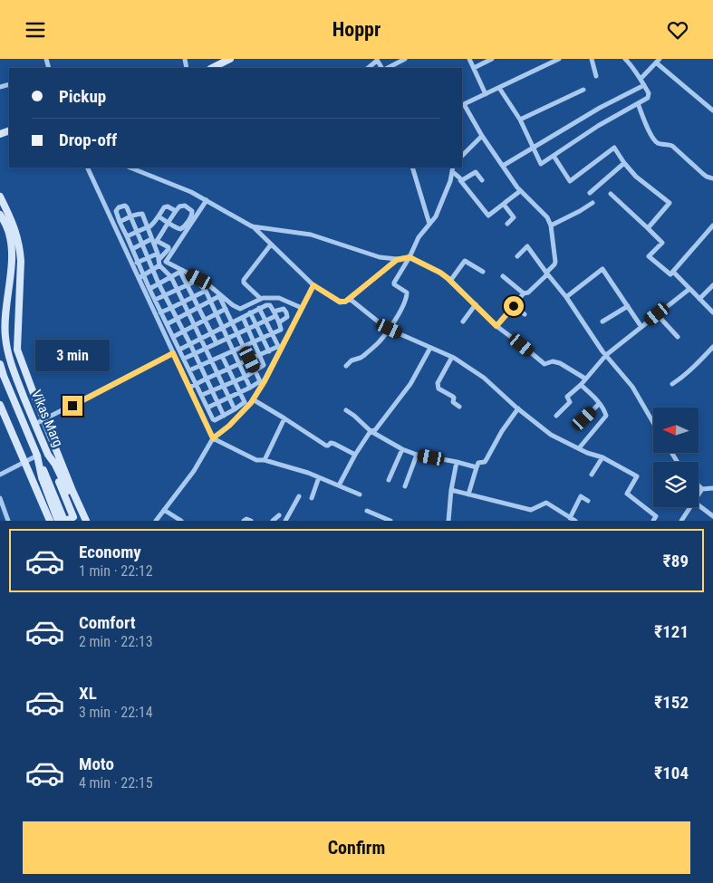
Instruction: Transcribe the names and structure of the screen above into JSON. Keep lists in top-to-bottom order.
{
  "streets": {
    "main road": ["Vikas Marg"]
  },
  "north": "left",
  "page": {
    "header": "Hoppr",
    "banner": ["Pickup", "Drop-off"],
    "bubble": "3 min",
    "list": [
      {
        "name": "Economy",
        "note": "1 min · 22:12",
        "value": "₹89"
      },
      {
        "name": "Comfort",
        "note": "2 min · 22:13",
        "value": "₹121"
      },
      {
        "name": "XL",
        "note": "3 min · 22:14",
        "value": "₹152"
      },
      {
        "name": "Moto",
        "note": "4 min · 22:15",
        "value": "₹104"
      }
    ],
    "buttons": "Confirm"
  }
}
